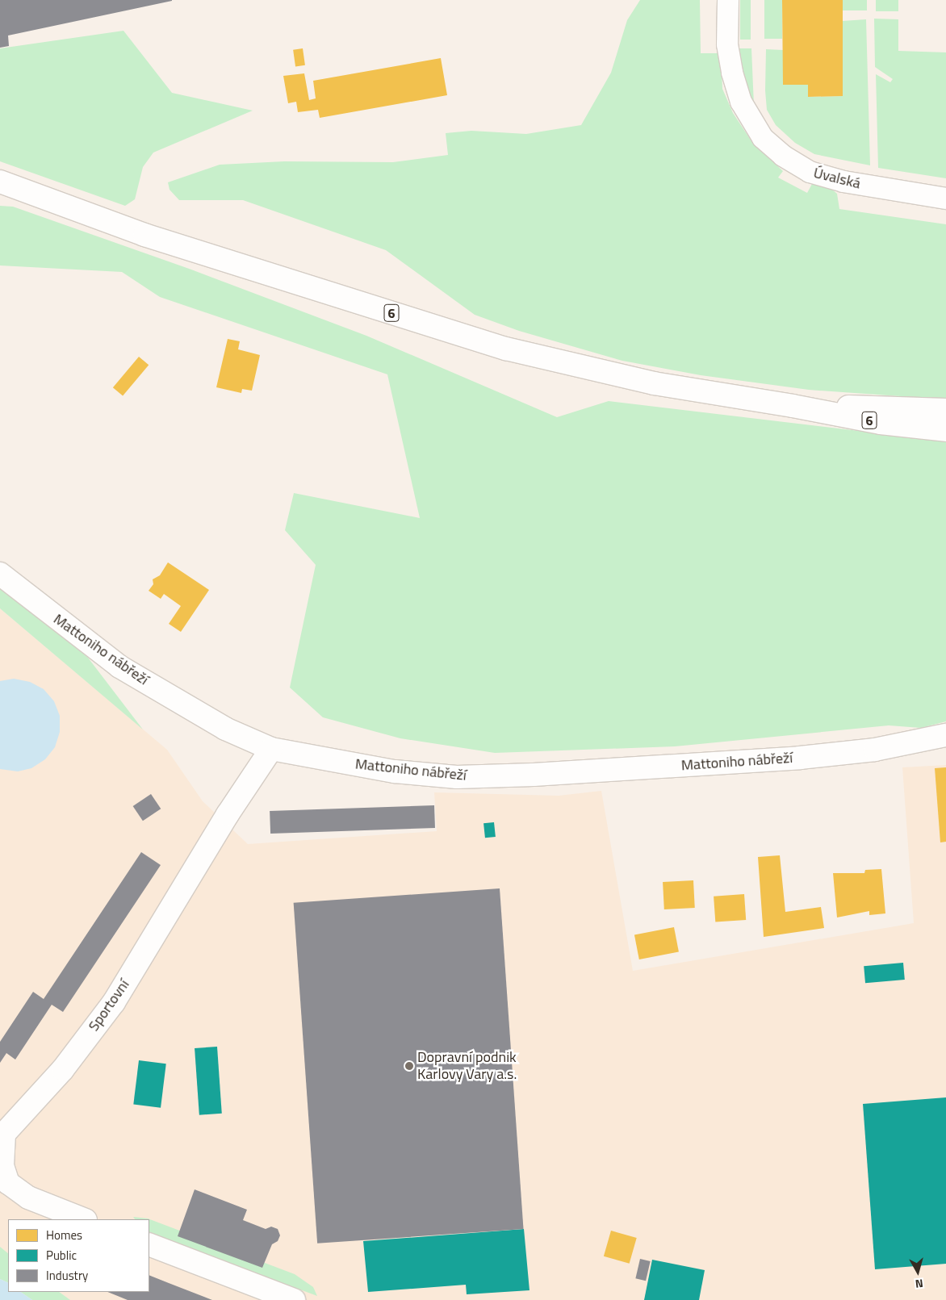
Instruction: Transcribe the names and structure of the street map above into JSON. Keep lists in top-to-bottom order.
{
  "streets": {
    "main road": ["6", "Mattoniho nábřeží", "Sportovní"],
    "street": ["Úvalská"]
  },
  "crossings": [
    ["Mattoniho nábřeží", "Sportovní"]
  ],
  "places": ["Dopravní podnik Karlovy Vary a.s."],
  "legend": ["Homes", "Public", "Industry"],
  "north": "bottom"
}
